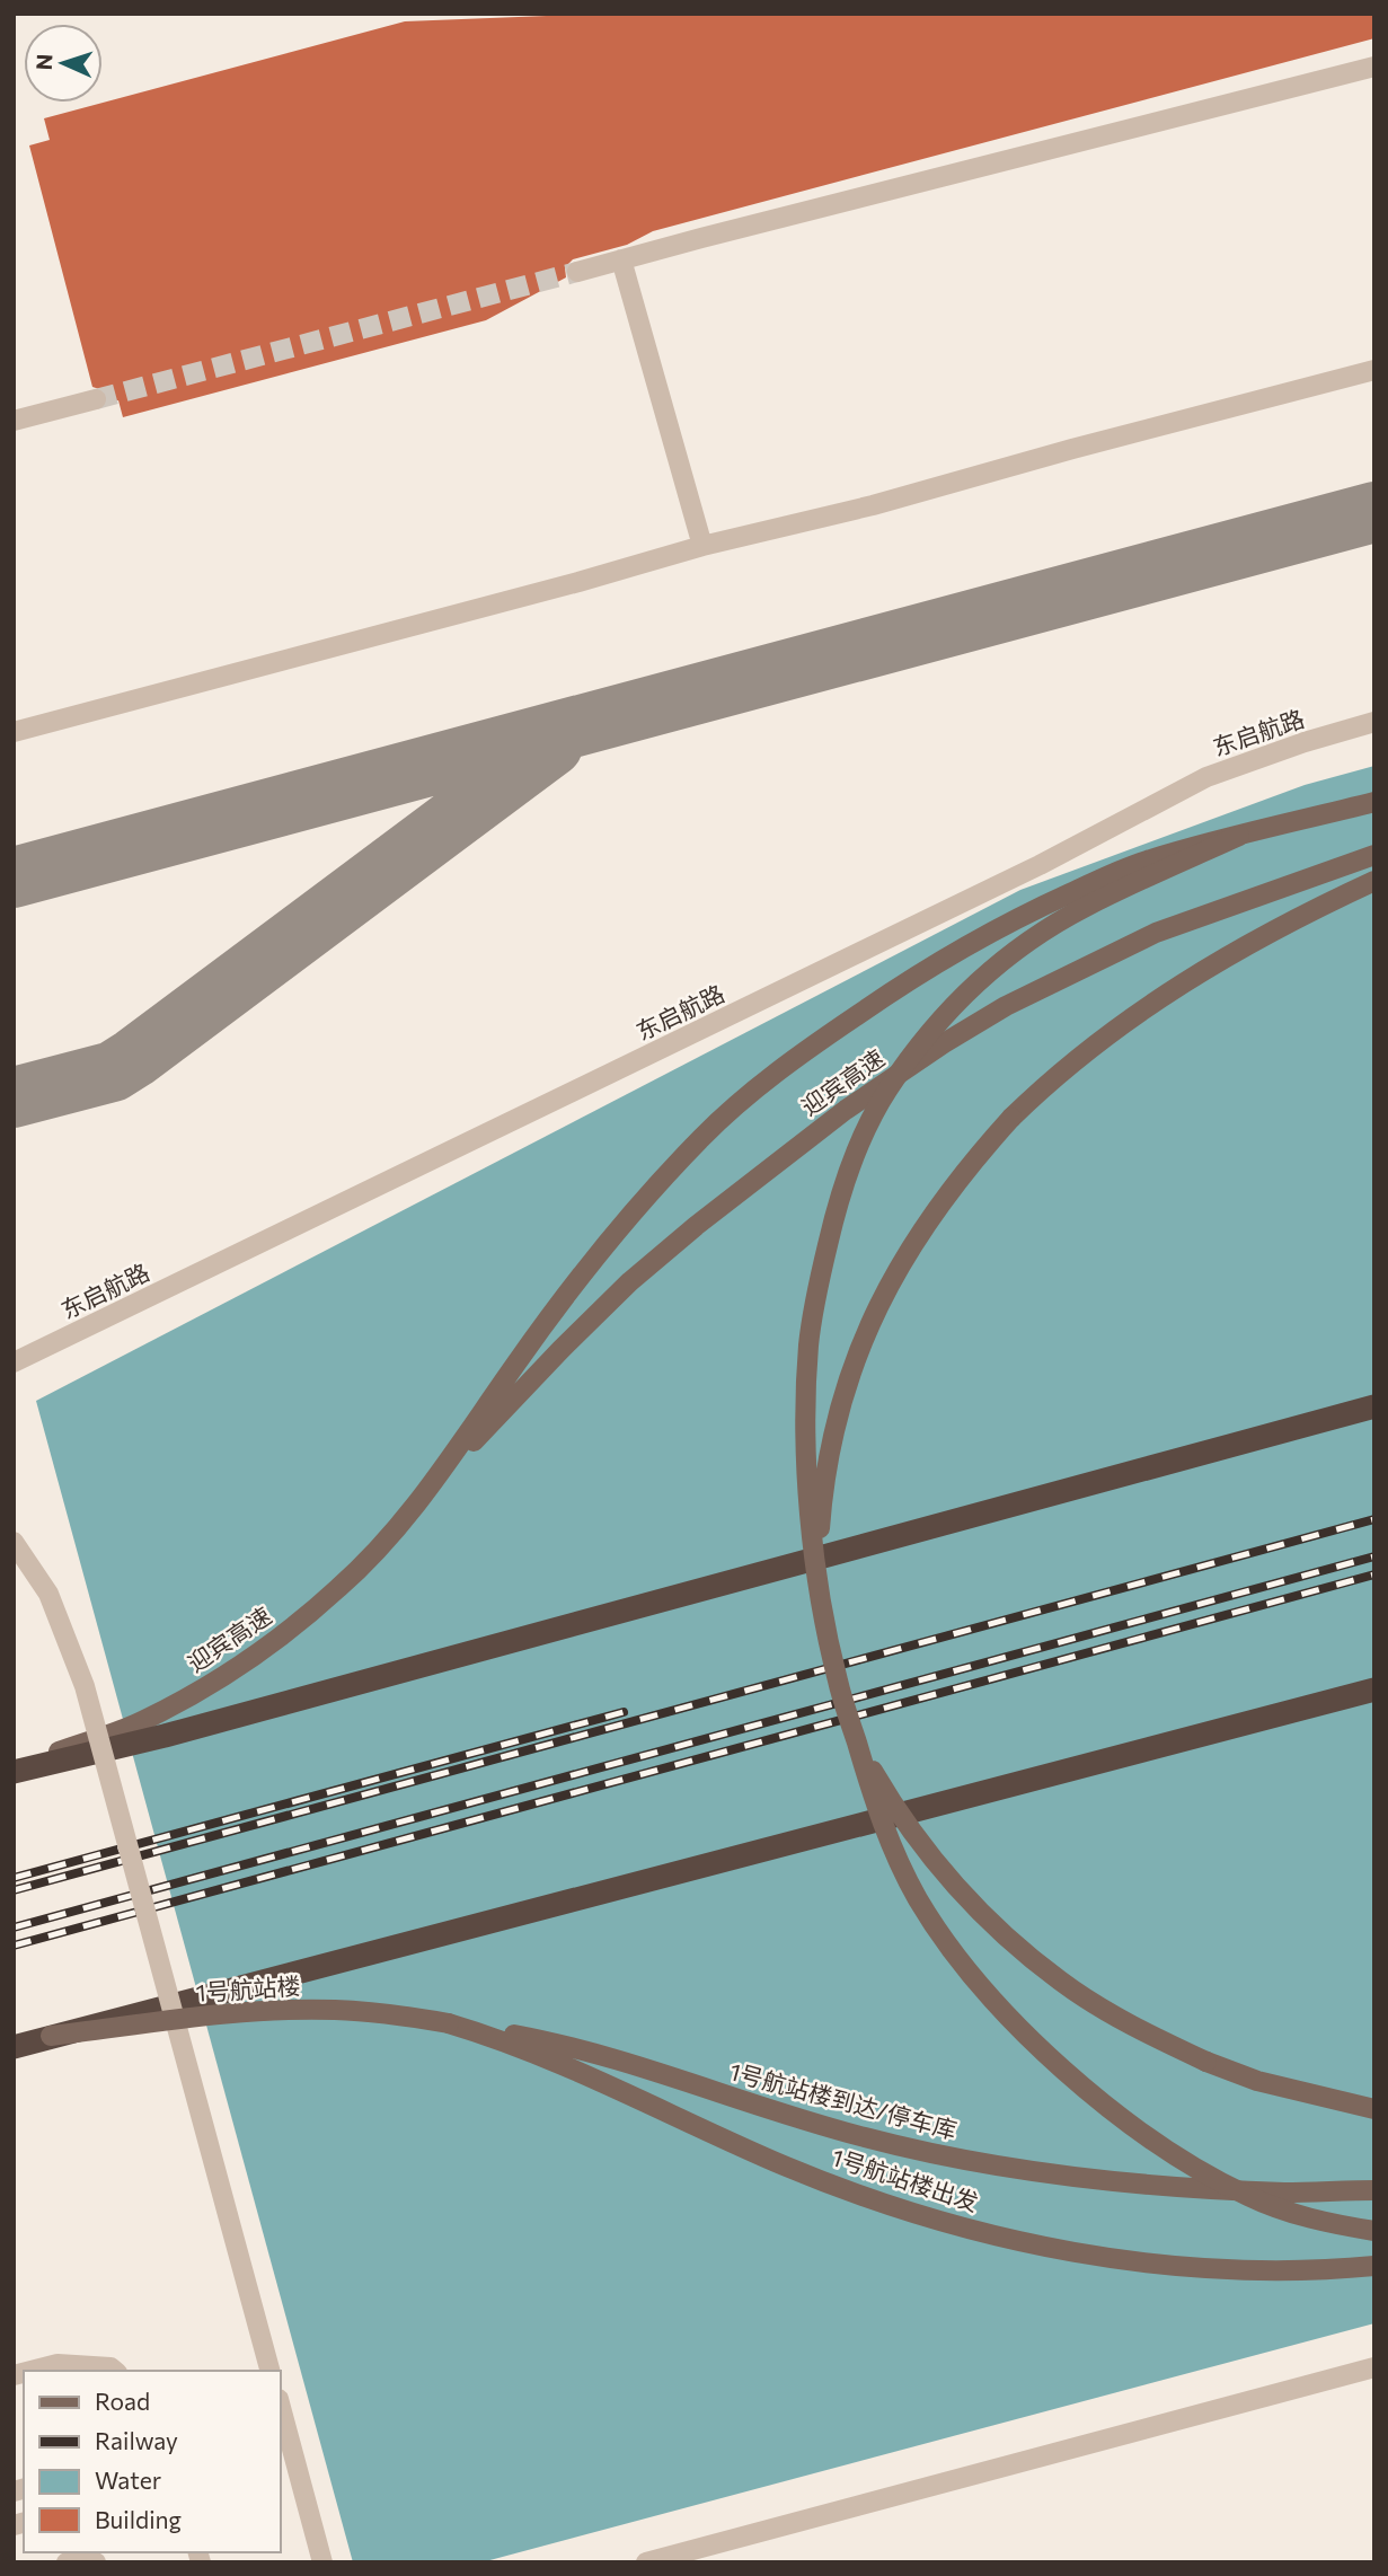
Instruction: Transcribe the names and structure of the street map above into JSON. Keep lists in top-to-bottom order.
{
  "streets": {
    "main road": [
      "迎宾高速",
      "1号航站楼",
      "1号航站楼到达/停车库",
      "1号航站楼出发"
    ],
    "street": ["东启航路"]
  },
  "crossings": [
    ["1号航站楼", "1号航站楼到达/停车库"],
    ["1号航站楼", "1号航站楼出发"],
    ["1号航站楼到达/停车库", "1号航站楼出发"]
  ],
  "legend": [
    "Road",
    "Railway",
    "Water",
    "Building"
  ],
  "north": "left"
}
